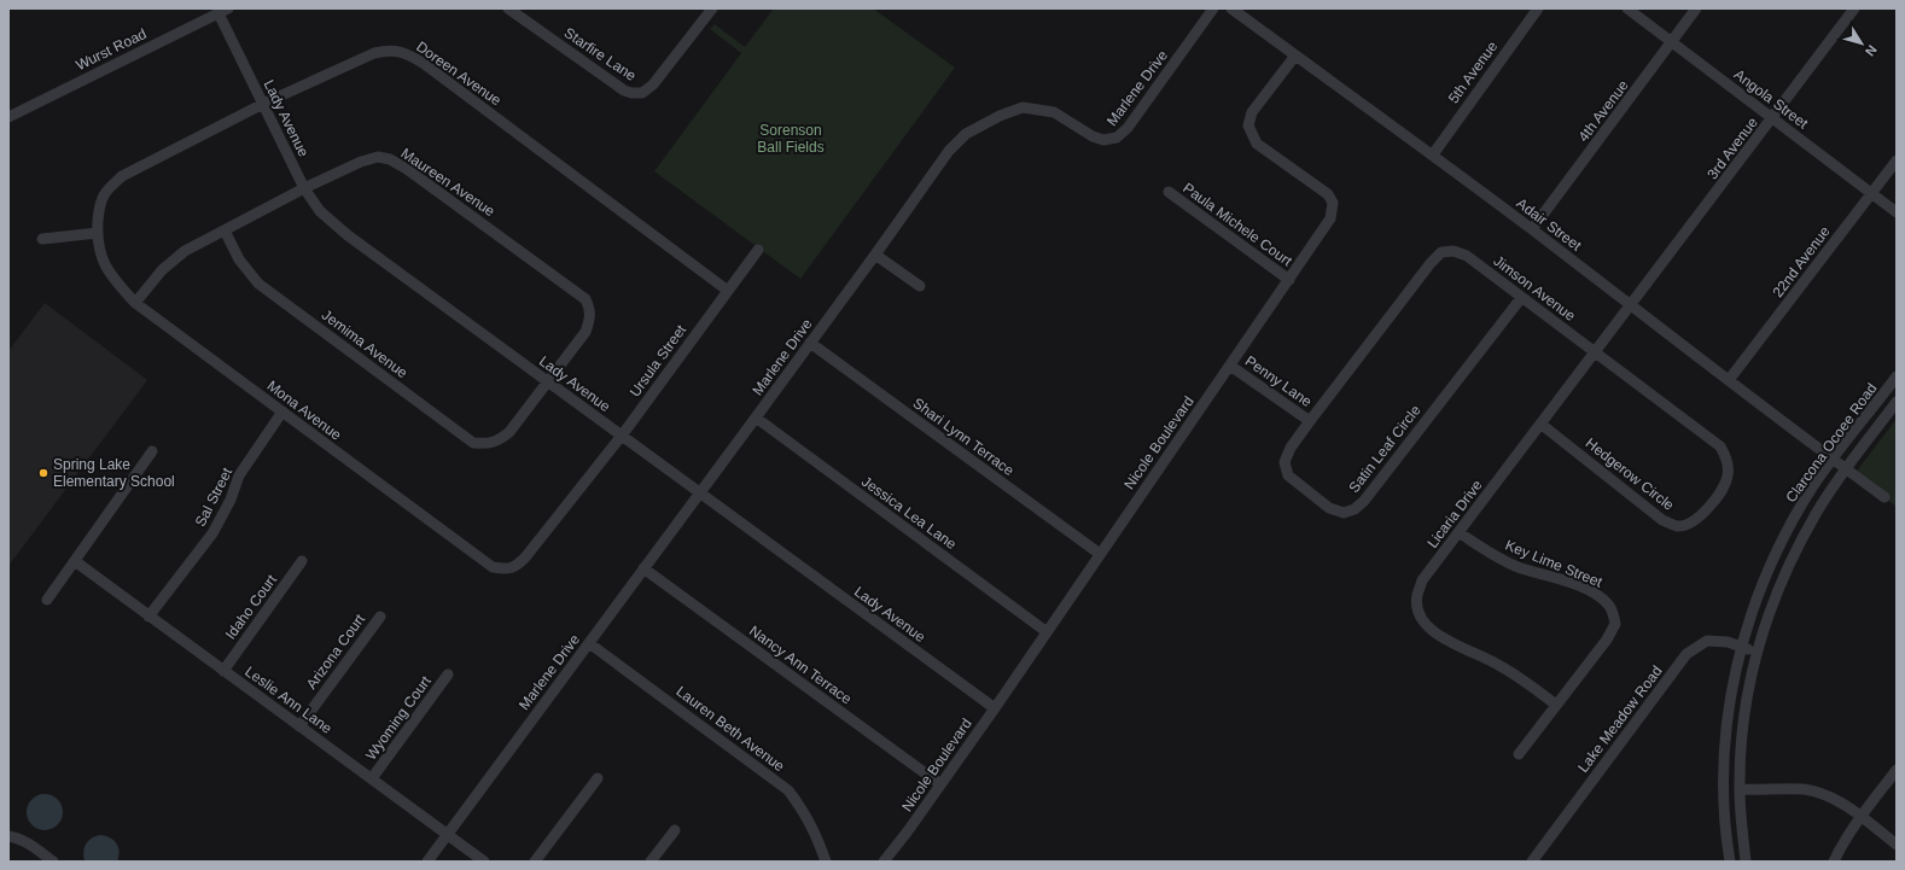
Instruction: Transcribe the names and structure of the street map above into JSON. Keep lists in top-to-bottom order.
{
  "streets": {
    "street": [
      "Wurst Road",
      "Starfire Lane",
      "5th Avenue",
      "Doreen Avenue",
      "Marlene Drive",
      "Angola Street",
      "4th Avenue",
      "Lady Avenue",
      "3rd Avenue",
      "Maureen Avenue",
      "Paula Michele Court",
      "Adair Street",
      "22nd Avenue",
      "Jimson Avenue",
      "Jemima Avenue",
      "Ursula Street",
      "Penny Lane",
      "Mona Avenue",
      "Shari Lynn Terrace",
      "Nicole Boulevard",
      "Clarcona Ocoee Road",
      "Satin Leaf Circle",
      "Hedgerow Circle",
      "Sal Street",
      "Jessica Lea Lane",
      "Licaria Drive",
      "Key Lime Street",
      "Idaho Court",
      "Arizona Court",
      "Nancy Ann Terrace",
      "Leslie Ann Lane",
      "Wyoming Court",
      "Lake Meadow Road",
      "Lauren Beth Avenue"
    ]
  },
  "crossings": [
    ["Wurst Road", "Lady Avenue"],
    ["5th Avenue", "Adair Street"],
    ["Doreen Avenue", "Lady Avenue"],
    ["Doreen Avenue", "Ursula Street"],
    ["Doreen Avenue", "Mona Avenue"],
    ["Marlene Drive", "Lady Avenue"],
    ["Marlene Drive", "Shari Lynn Terrace"],
    ["Marlene Drive", "Jessica Lea Lane"],
    ["Marlene Drive", "Nancy Ann Terrace"],
    ["Marlene Drive", "Leslie Ann Lane"],
    ["Marlene Drive", "Lauren Beth Avenue"],
    ["Angola Street", "4th Avenue"],
    ["Angola Street", "3rd Avenue"],
    ["Angola Street", "22nd Avenue"],
    ["4th Avenue", "Adair Street"],
    ["Lady Avenue", "Maureen Avenue"],
    ["Lady Avenue", "Jemima Avenue"],
    ["Lady Avenue", "Ursula Street"],
    ["Lady Avenue", "Nicole Boulevard"],
    ["3rd Avenue", "Adair Street"],
    ["3rd Avenue", "Licaria Drive"],
    ["Maureen Avenue", "Jemima Avenue"],
    ["Maureen Avenue", "Mona Avenue"],
    ["Paula Michele Court", "Nicole Boulevard"],
    ["Adair Street", "22nd Avenue"],
    ["Adair Street", "Nicole Boulevard"],
    ["Adair Street", "Clarcona Ocoee Road"],
    ["Adair Street", "Licaria Drive"],
    ["Jimson Avenue", "Satin Leaf Circle"],
    ["Jimson Avenue", "Hedgerow Circle"],
    ["Jimson Avenue", "Licaria Drive"],
    ["Ursula Street", "Mona Avenue"],
    ["Penny Lane", "Nicole Boulevard"],
    ["Penny Lane", "Satin Leaf Circle"],
    ["Mona Avenue", "Sal Street"],
    ["Shari Lynn Terrace", "Nicole Boulevard"],
    ["Nicole Boulevard", "Jessica Lea Lane"],
    ["Nicole Boulevard", "Nancy Ann Terrace"],
    ["Clarcona Ocoee Road", "Lake Meadow Road"],
    ["Hedgerow Circle", "Licaria Drive"],
    ["Sal Street", "Leslie Ann Lane"],
    ["Licaria Drive", "Key Lime Street"],
    ["Idaho Court", "Leslie Ann Lane"],
    ["Arizona Court", "Leslie Ann Lane"],
    ["Leslie Ann Lane", "Wyoming Court"]
  ],
  "parks": ["Sorenson Ball Fields"],
  "places": ["Spring Lake Elementary School"],
  "north": "bottom right"
}
